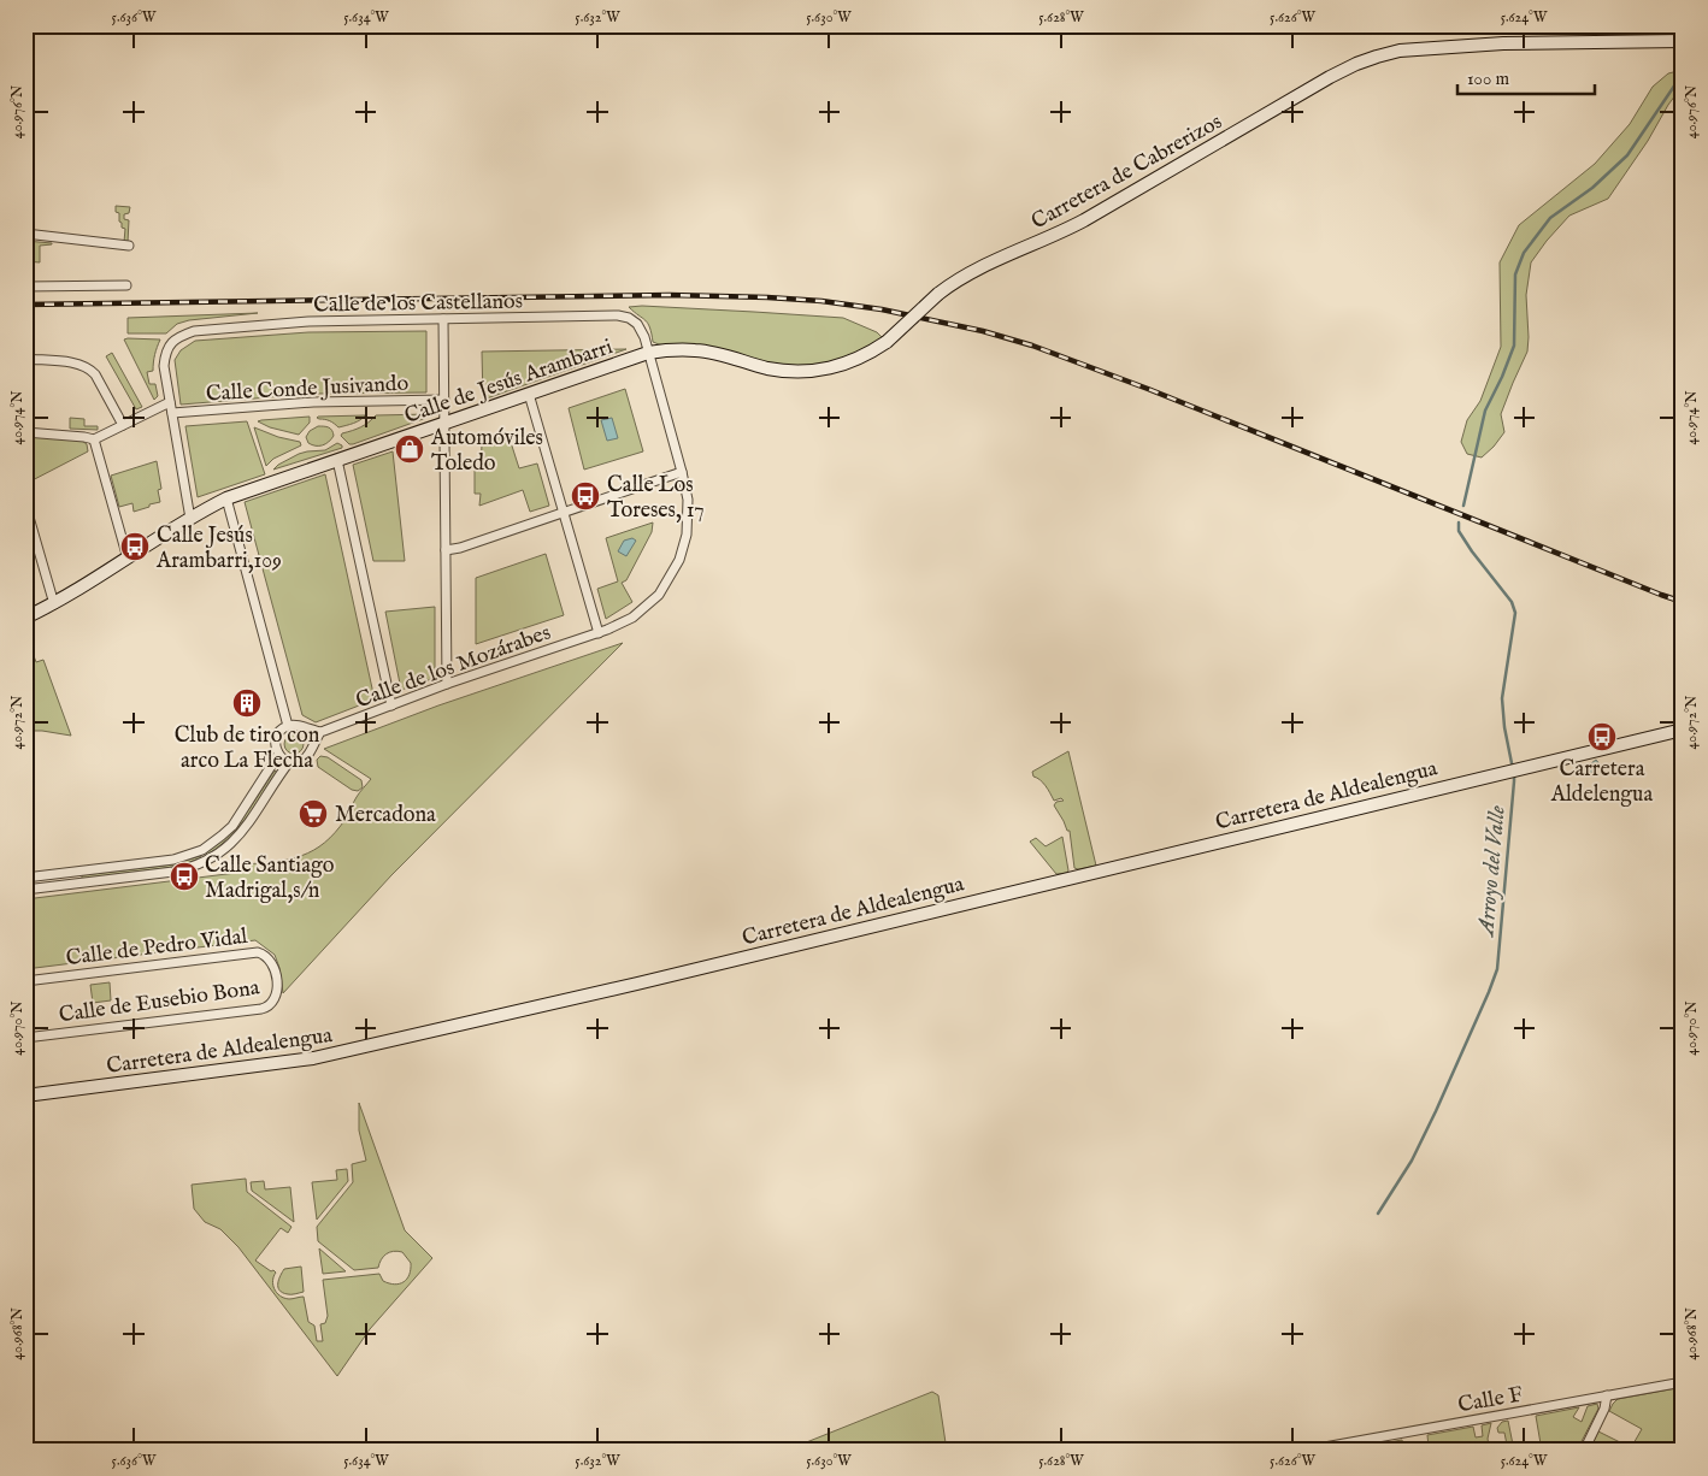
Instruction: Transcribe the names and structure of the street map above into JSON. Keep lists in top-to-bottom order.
{
  "streets": {
    "street": [
      "Carretera de Cabrerizos",
      "Calle de los Castellanos",
      "Calle de Jesús Arambarri",
      "Calle Conde Jusivando",
      "Calle de los Mozárabes",
      "Carretera de Aldealengua",
      "Calle de Pedro Vidal",
      "Calle de Eusebio Bona",
      "Calle F"
    ]
  },
  "crossings": [
    ["Carretera de Cabrerizos", "Calle de los Castellanos"],
    ["Carretera de Cabrerizos", "Calle de Jesús Arambarri"],
    ["Calle de los Castellanos", "Calle de Jesús Arambarri"],
    ["Calle de los Castellanos", "Calle de los Mozárabes"],
    ["Calle de Pedro Vidal", "Calle de Eusebio Bona"]
  ],
  "water": ["Arroyo del Valle"],
  "places": {
    "shop": ["Automóviles Toledo"],
    "bus stop": [
      "Calle Los Toreses, 17",
      "Calle Jesús Arambarri,109",
      "Carretera Aldelengua",
      "Calle Santiago Madrigal,s/n"
    ],
    "building": ["Club de tiro con arco La Flecha"],
    "supermarket": ["Mercadona"]
  },
  "scale_bar": "100 m",
  "coordinates": [
    "5.636°W",
    "5.634°W",
    "5.632°W",
    "5.630°W",
    "5.628°W",
    "5.626°W",
    "5.624°W",
    "40.976°N",
    "40.974°N",
    "40.972°N",
    "40.970°N",
    "40.968°N"
  ]
}
